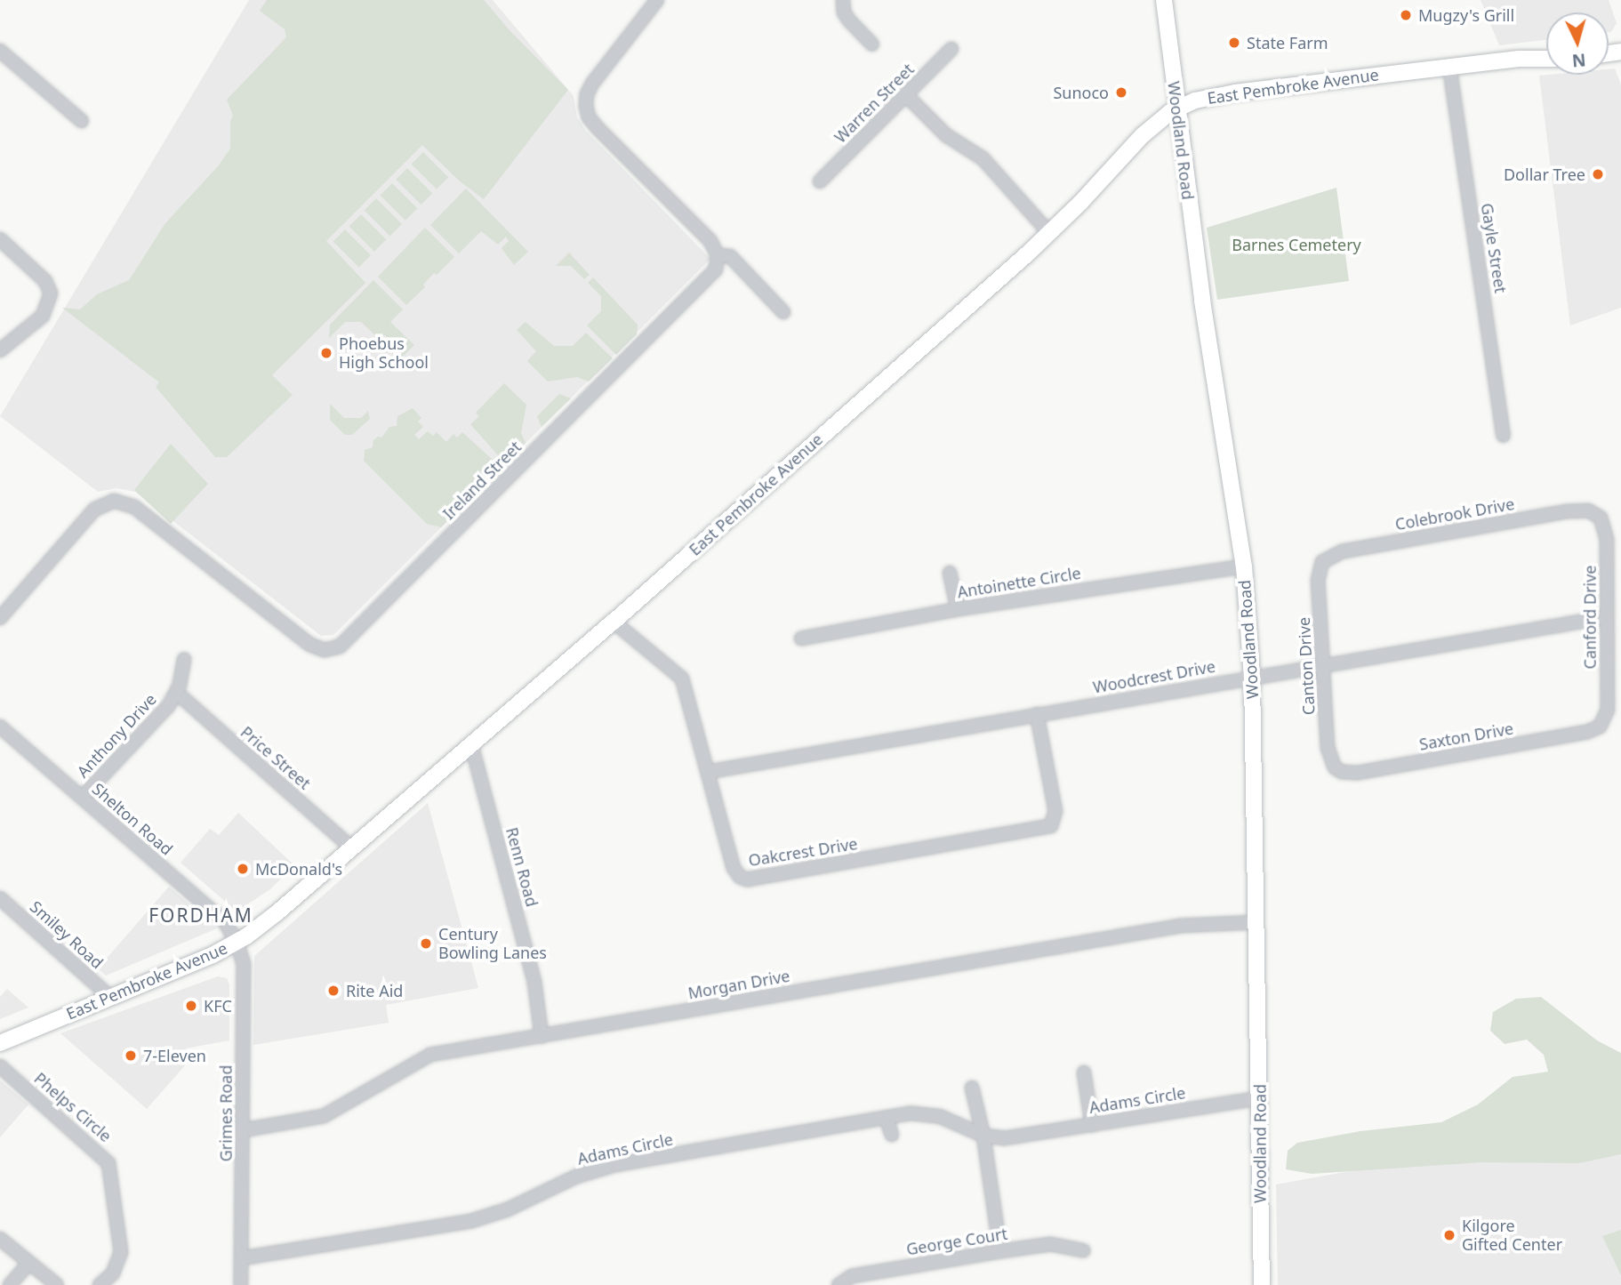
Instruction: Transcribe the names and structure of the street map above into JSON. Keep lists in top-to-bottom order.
{
  "streets": {
    "main road": ["East Pembroke Avenue", "Woodland Road"],
    "street": [
      "Warren Street",
      "Gayle Street",
      "Ireland Street",
      "Colebrook Drive",
      "Antoinette Circle",
      "Canford Drive",
      "Canton Drive",
      "Woodcrest Drive",
      "Anthony Drive",
      "Saxton Drive",
      "Price Street",
      "Shelton Road",
      "Oakcrest Drive",
      "Renn Road",
      "Smiley Road",
      "Morgan Drive",
      "Adams Circle",
      "Phelps Circle",
      "Grimes Road",
      "George Court"
    ]
  },
  "crossings": [
    ["East Pembroke Avenue", "Woodland Road"],
    ["East Pembroke Avenue", "Gayle Street"],
    ["East Pembroke Avenue", "Price Street"],
    ["East Pembroke Avenue", "Shelton Road"],
    ["East Pembroke Avenue", "Oakcrest Drive"],
    ["East Pembroke Avenue", "Renn Road"],
    ["East Pembroke Avenue", "Smiley Road"],
    ["East Pembroke Avenue", "Grimes Road"],
    ["Woodland Road", "Antoinette Circle"],
    ["Woodland Road", "Woodcrest Drive"],
    ["Woodland Road", "Morgan Drive"],
    ["Woodland Road", "Adams Circle"],
    ["Colebrook Drive", "Canford Drive"],
    ["Colebrook Drive", "Canton Drive"],
    ["Canford Drive", "Woodcrest Drive"],
    ["Canford Drive", "Saxton Drive"],
    ["Canton Drive", "Woodcrest Drive"],
    ["Canton Drive", "Saxton Drive"],
    ["Woodcrest Drive", "Oakcrest Drive"],
    ["Anthony Drive", "Price Street"],
    ["Anthony Drive", "Shelton Road"],
    ["Shelton Road", "Grimes Road"],
    ["Renn Road", "Morgan Drive"],
    ["Morgan Drive", "Grimes Road"],
    ["Adams Circle", "Grimes Road"]
  ],
  "districts": ["FORDHAM"],
  "parks": ["Barnes Cemetery"],
  "places": [
    "Mugzy's Grill",
    "State Farm",
    "Sunoco",
    "Dollar Tree",
    "Phoebus High School",
    "McDonald's",
    "Century Bowling Lanes",
    "Rite Aid",
    "KFC",
    "7-Eleven",
    "Kilgore Gifted Center"
  ],
  "north": "bottom"
}
